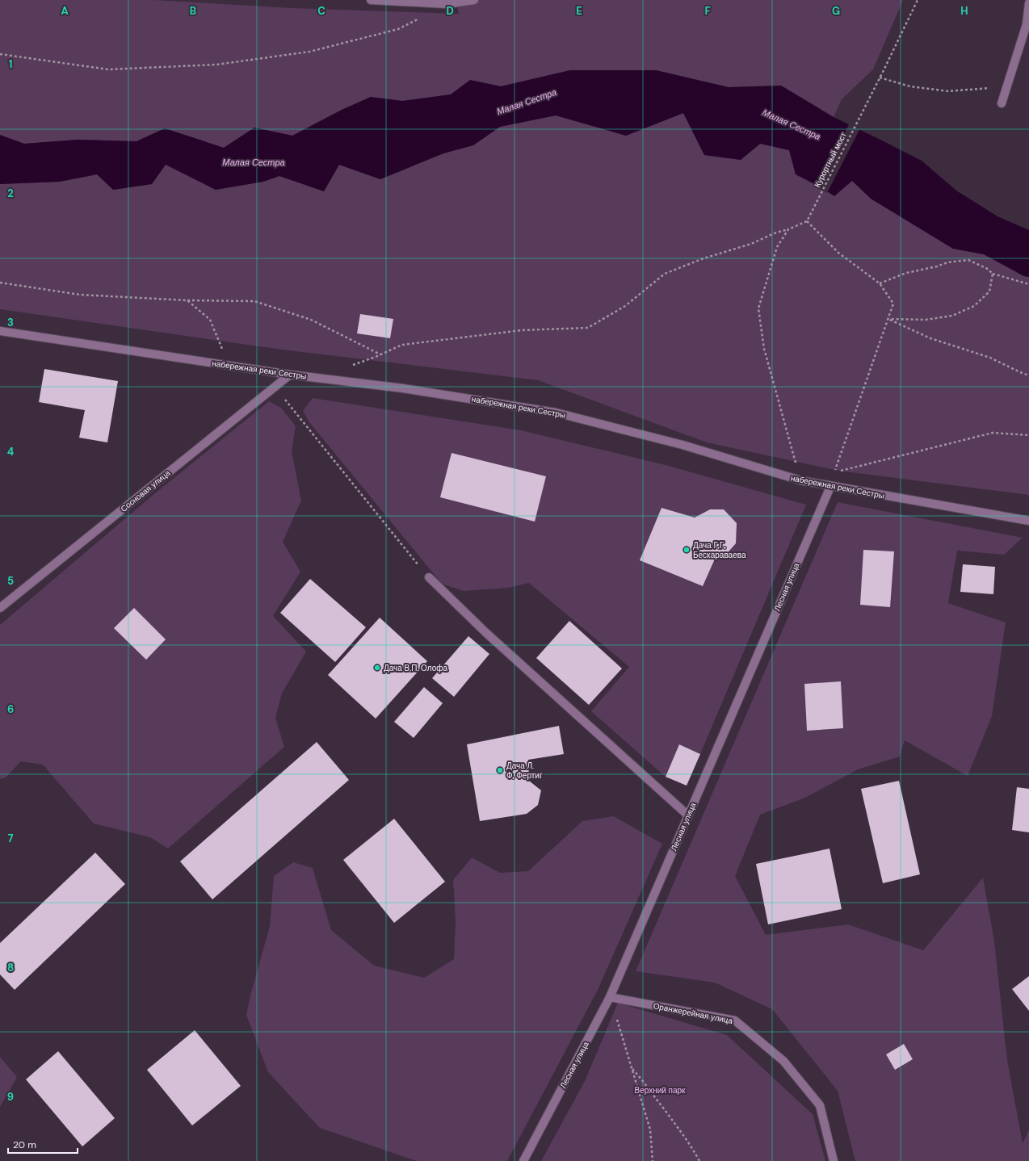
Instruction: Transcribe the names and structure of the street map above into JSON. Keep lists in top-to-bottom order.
{
  "streets": {
    "street": [
      "набережная реки Сестры",
      "Сосновая улица",
      "Лесная улица",
      "Оранжерейная улица"
    ],
    "path": ["Курортный мост"]
  },
  "crossings": [
    ["набережная реки Сестры", "Сосновая улица"],
    ["набережная реки Сестры", "Лесная улица"],
    ["Лесная улица", "Оранжерейная улица"]
  ],
  "water": ["Малая Сестра"],
  "parks": ["Верхний парк"],
  "places": ["Дача Г.Г. Бескараваева", "Дача В.П. Олофа", "Дача Л. Ф. Фертиг"],
  "scale_bar": "20 m",
  "grid": {
    "columns": [
      "A",
      "B",
      "C",
      "D",
      "E",
      "F",
      "G",
      "H"
    ],
    "rows": [
      "1",
      "2",
      "3",
      "4",
      "5",
      "6",
      "7",
      "8",
      "9"
    ]
  }
}
